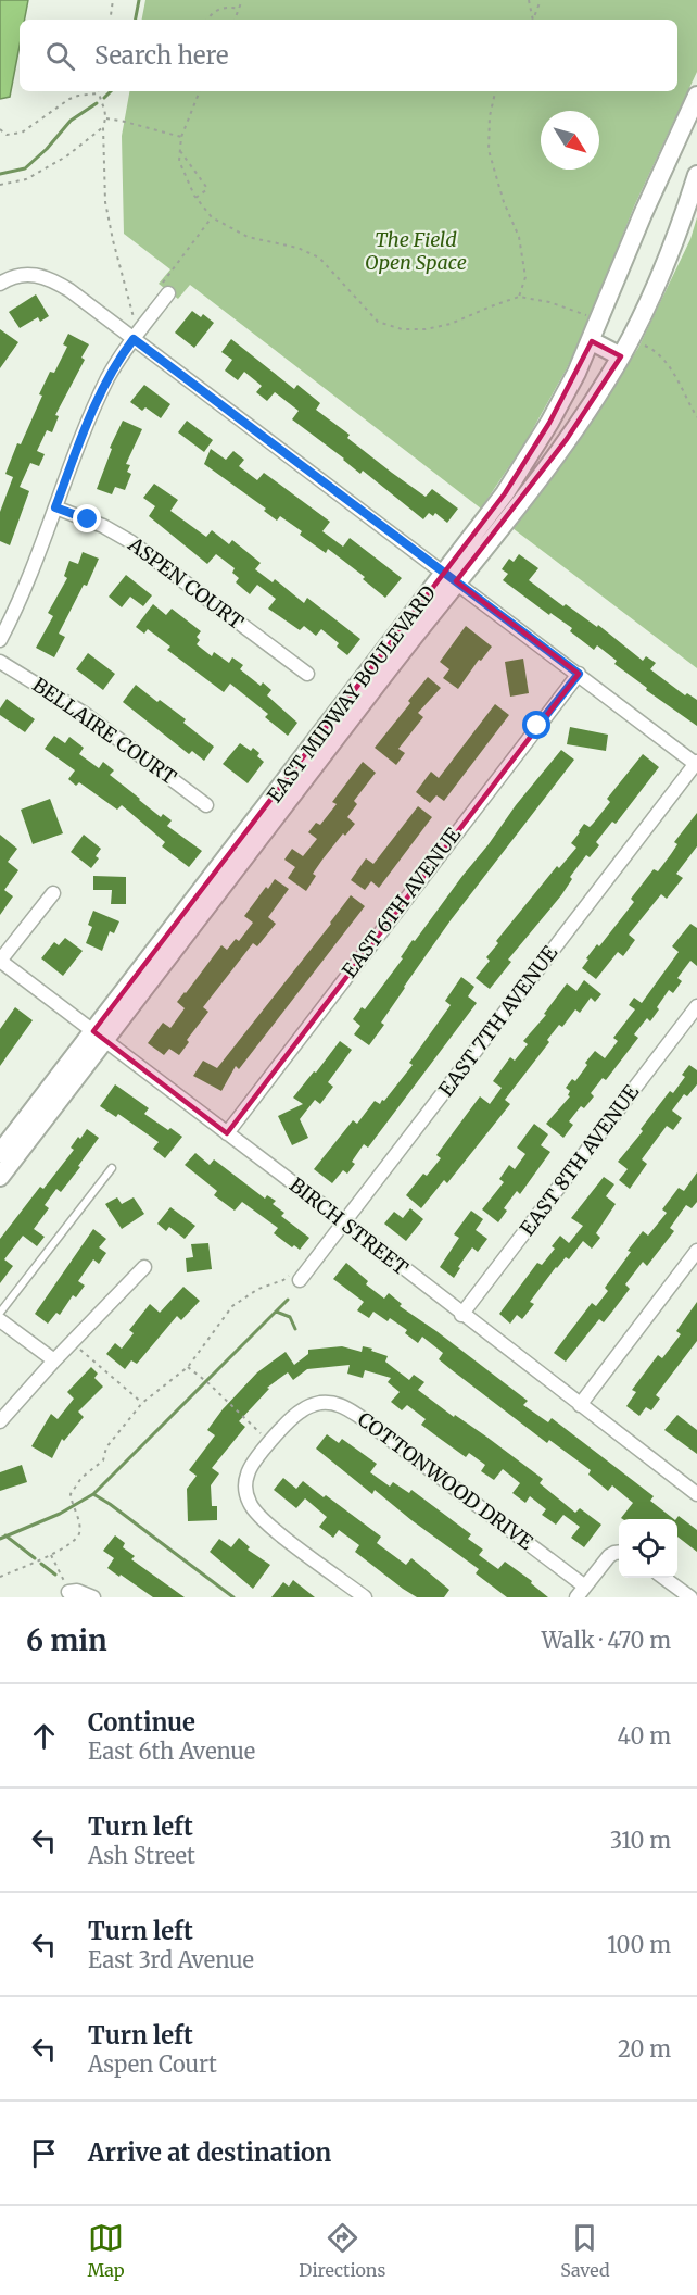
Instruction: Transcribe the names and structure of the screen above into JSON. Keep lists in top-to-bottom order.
{
  "streets": {
    "main road": ["EAST MIDWAY BOULEVARD"],
    "street": [
      "ASPEN COURT",
      "BELLAIRE COURT",
      "EAST 6TH AVENUE",
      "EAST 7TH AVENUE",
      "EAST 8TH AVENUE",
      "BIRCH STREET",
      "COTTONWOOD DRIVE"
    ]
  },
  "crossings": [
    ["EAST MIDWAY BOULEVARD", "BIRCH STREET"],
    ["EAST 6TH AVENUE", "BIRCH STREET"],
    ["EAST 7TH AVENUE", "BIRCH STREET"],
    ["EAST 8TH AVENUE", "BIRCH STREET"]
  ],
  "parks": ["The Field Open Space"],
  "north": "bottom right",
  "page": {
    "search": "Search here",
    "heading": ["6 min", "Walk · 470 m"],
    "list": [
      ["Continue", "East 6th Avenue", "40 m"],
      ["Turn left", "Ash Street", "310 m"],
      ["Turn left", "East 3rd Avenue", "100 m"],
      ["Turn left", "Aspen Court", "20 m"],
      "Arrive at destination"
    ],
    "nav": ["Map", "Directions", "Saved"]
  }
}
